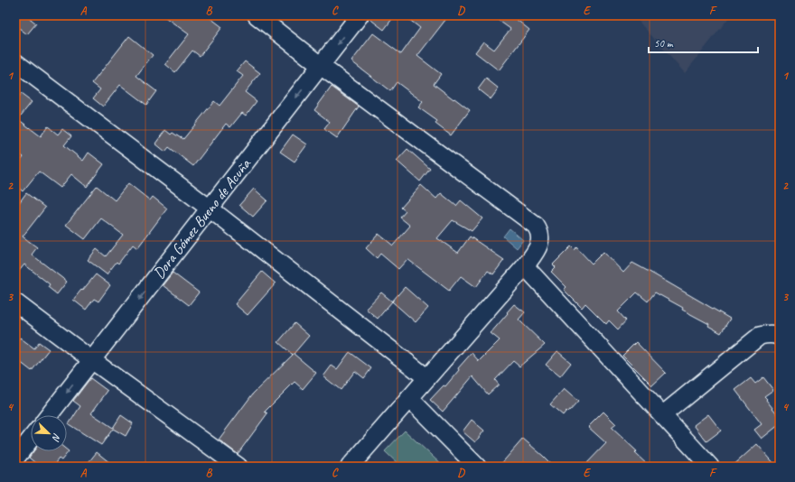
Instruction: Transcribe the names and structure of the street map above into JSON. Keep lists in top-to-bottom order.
{
  "streets": {
    "street": ["Dora Gómez Bueno de Acuña"]
  },
  "one_way": ["Dora Gómez Bueno de Acuña"],
  "scale_bar": "50 m",
  "north": "bottom right",
  "grid": {
    "columns": [
      "A",
      "B",
      "C",
      "D",
      "E",
      "F"
    ],
    "rows": [
      "1",
      "2",
      "3",
      "4"
    ]
  }
}
